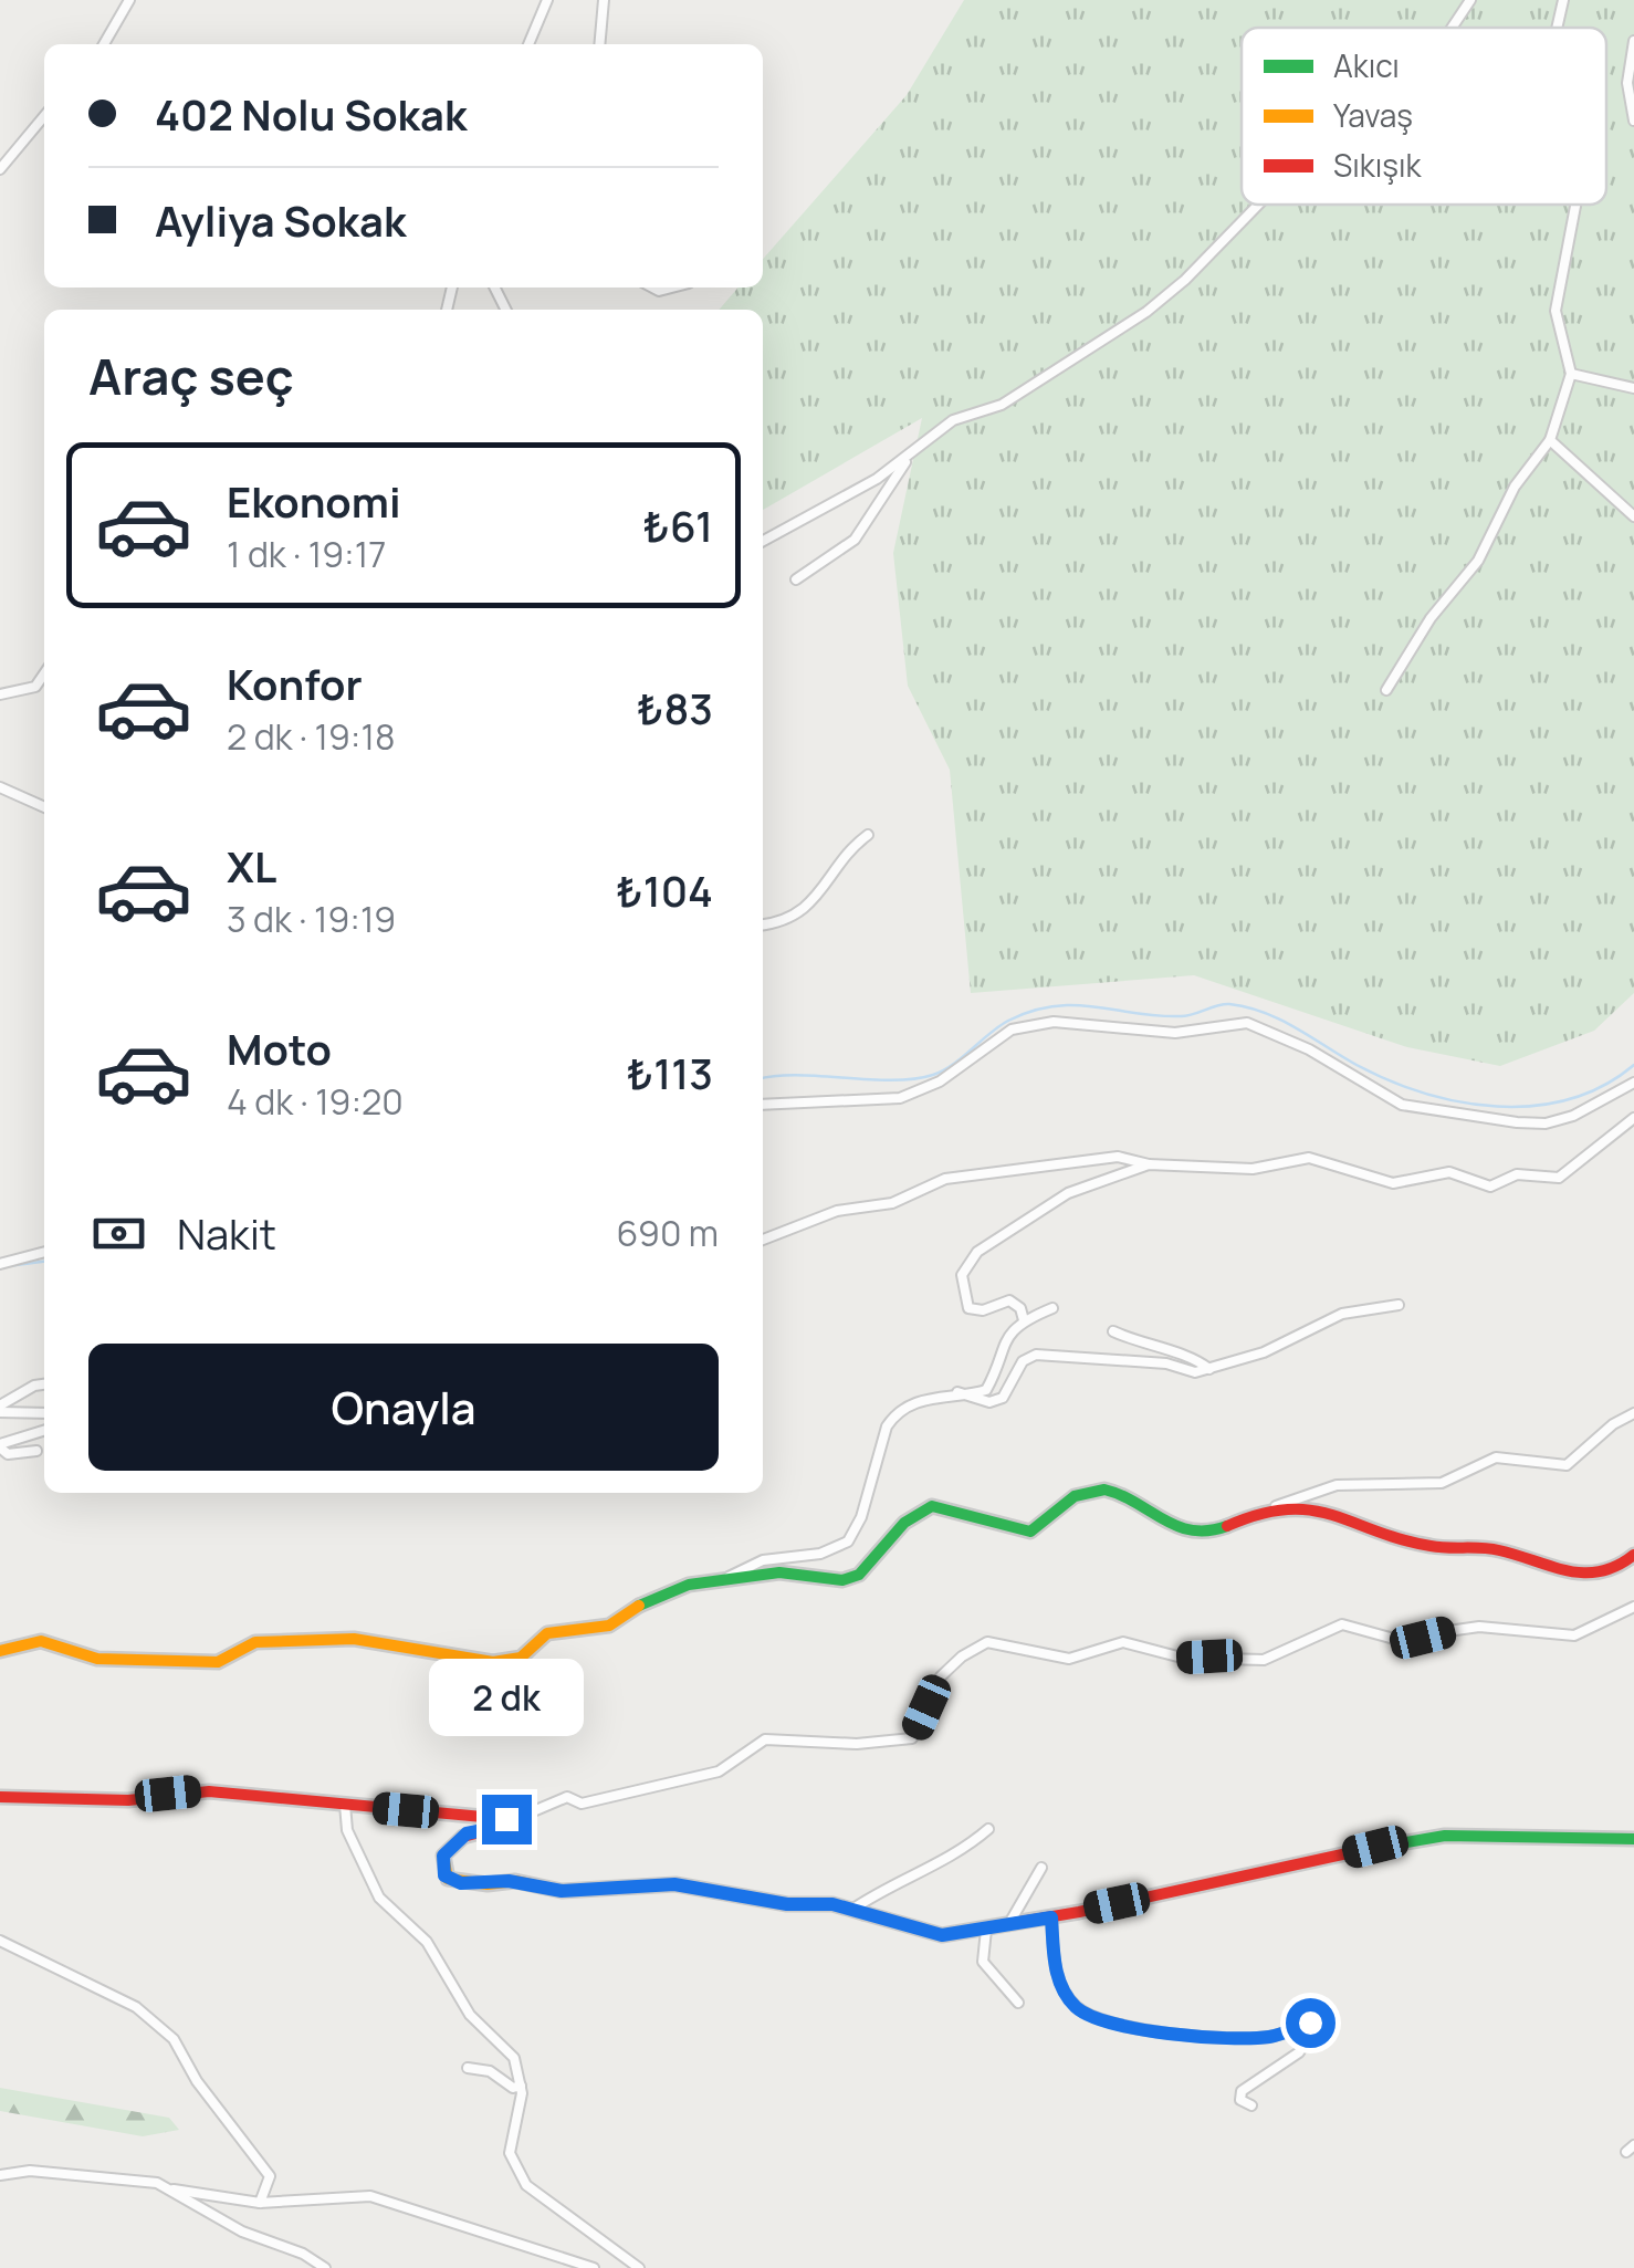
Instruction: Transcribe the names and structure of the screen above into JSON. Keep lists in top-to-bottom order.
{
  "legend": ["Akıcı", "Yavaş", "Sıkışık"],
  "page": {
    "banner": ["402 Nolu Sokak", "Ayliya Sokak"],
    "heading": "Araç seç",
    "list": [
      {
        "name": "Ekonomi",
        "note": "1 dk · 19:17",
        "value": "₺61"
      },
      {
        "name": "Konfor",
        "note": "2 dk · 19:18",
        "value": "₺83"
      },
      {
        "name": "XL",
        "note": "3 dk · 19:19",
        "value": "₺104"
      },
      {
        "name": "Moto",
        "note": "4 dk · 19:20",
        "value": "₺113"
      }
    ],
    "pay": ["Nakit", "690 m"],
    "buttons": "Onayla",
    "bubble": "2 dk"
  }
}
